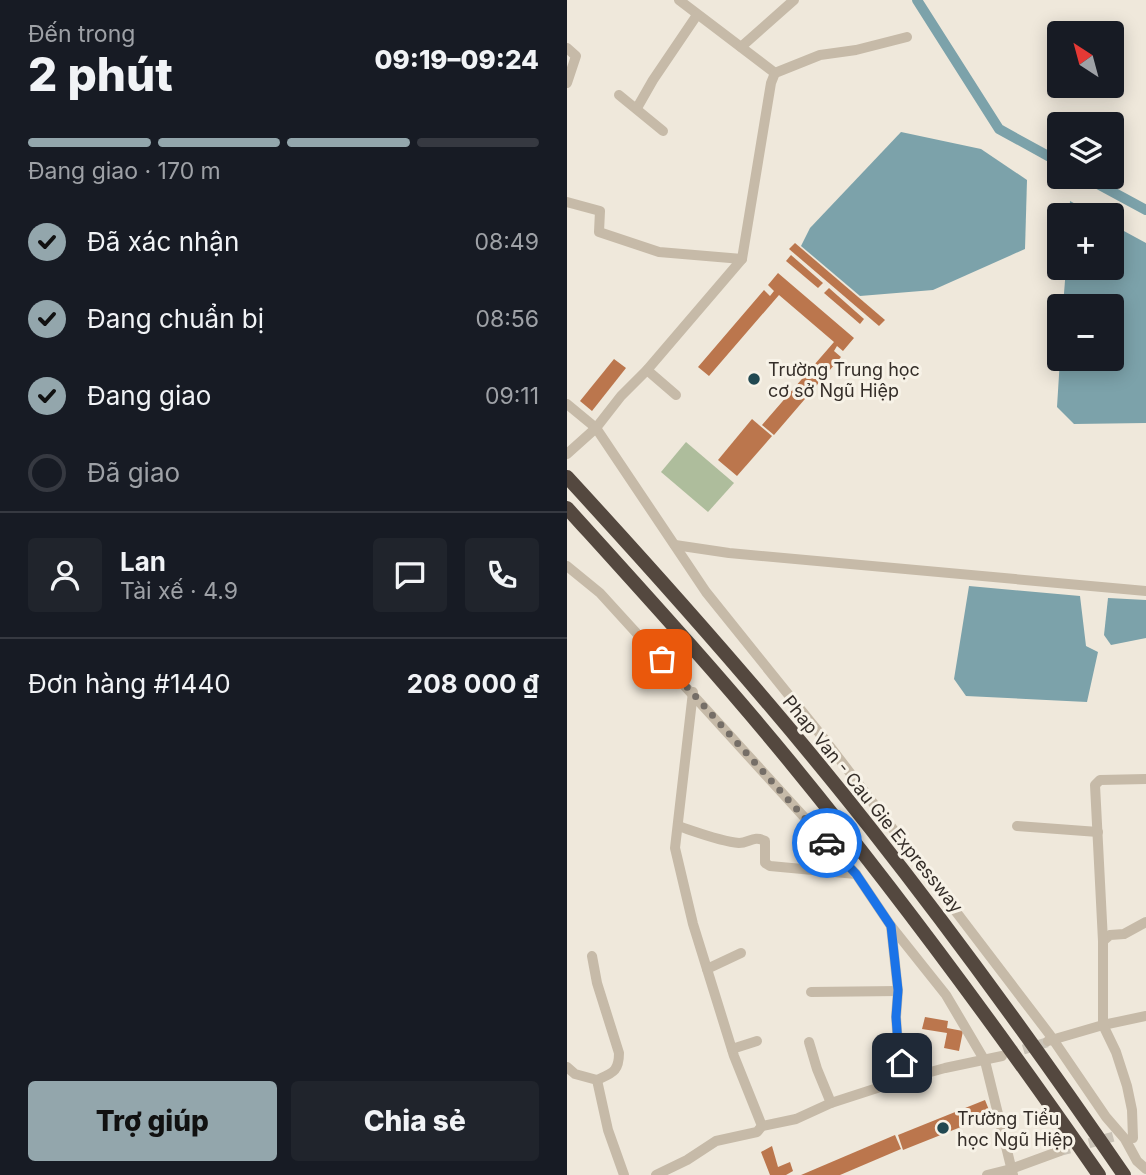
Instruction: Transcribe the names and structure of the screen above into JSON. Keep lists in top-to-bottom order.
{
  "streets": {
    "highway": ["Phap Van - Cau Gie Expressway"]
  },
  "places": ["Trường Trung học cơ sở Ngũ Hiệp", "Trường Tiểu học Ngũ Hiệp"],
  "north": "top left",
  "page": {
    "heading": ["2 phút", "Đến trong", "09:19–09:24"],
    "panel": [
      "Lan",
      "Tài xế · 4.9",
      "Đơn hàng #1440",
      "208 000 ₫"
    ],
    "map_buttons": ["+", "−"],
    "bar": "Đang giao · 170 m",
    "list": [
      ["Đã xác nhận", "08:49"],
      ["Đang chuẩn bị", "08:56"],
      ["Đang giao", "09:11"],
      "Đã giao"
    ],
    "buttons": ["Trợ giúp", "Chia sẻ"]
  }
}
